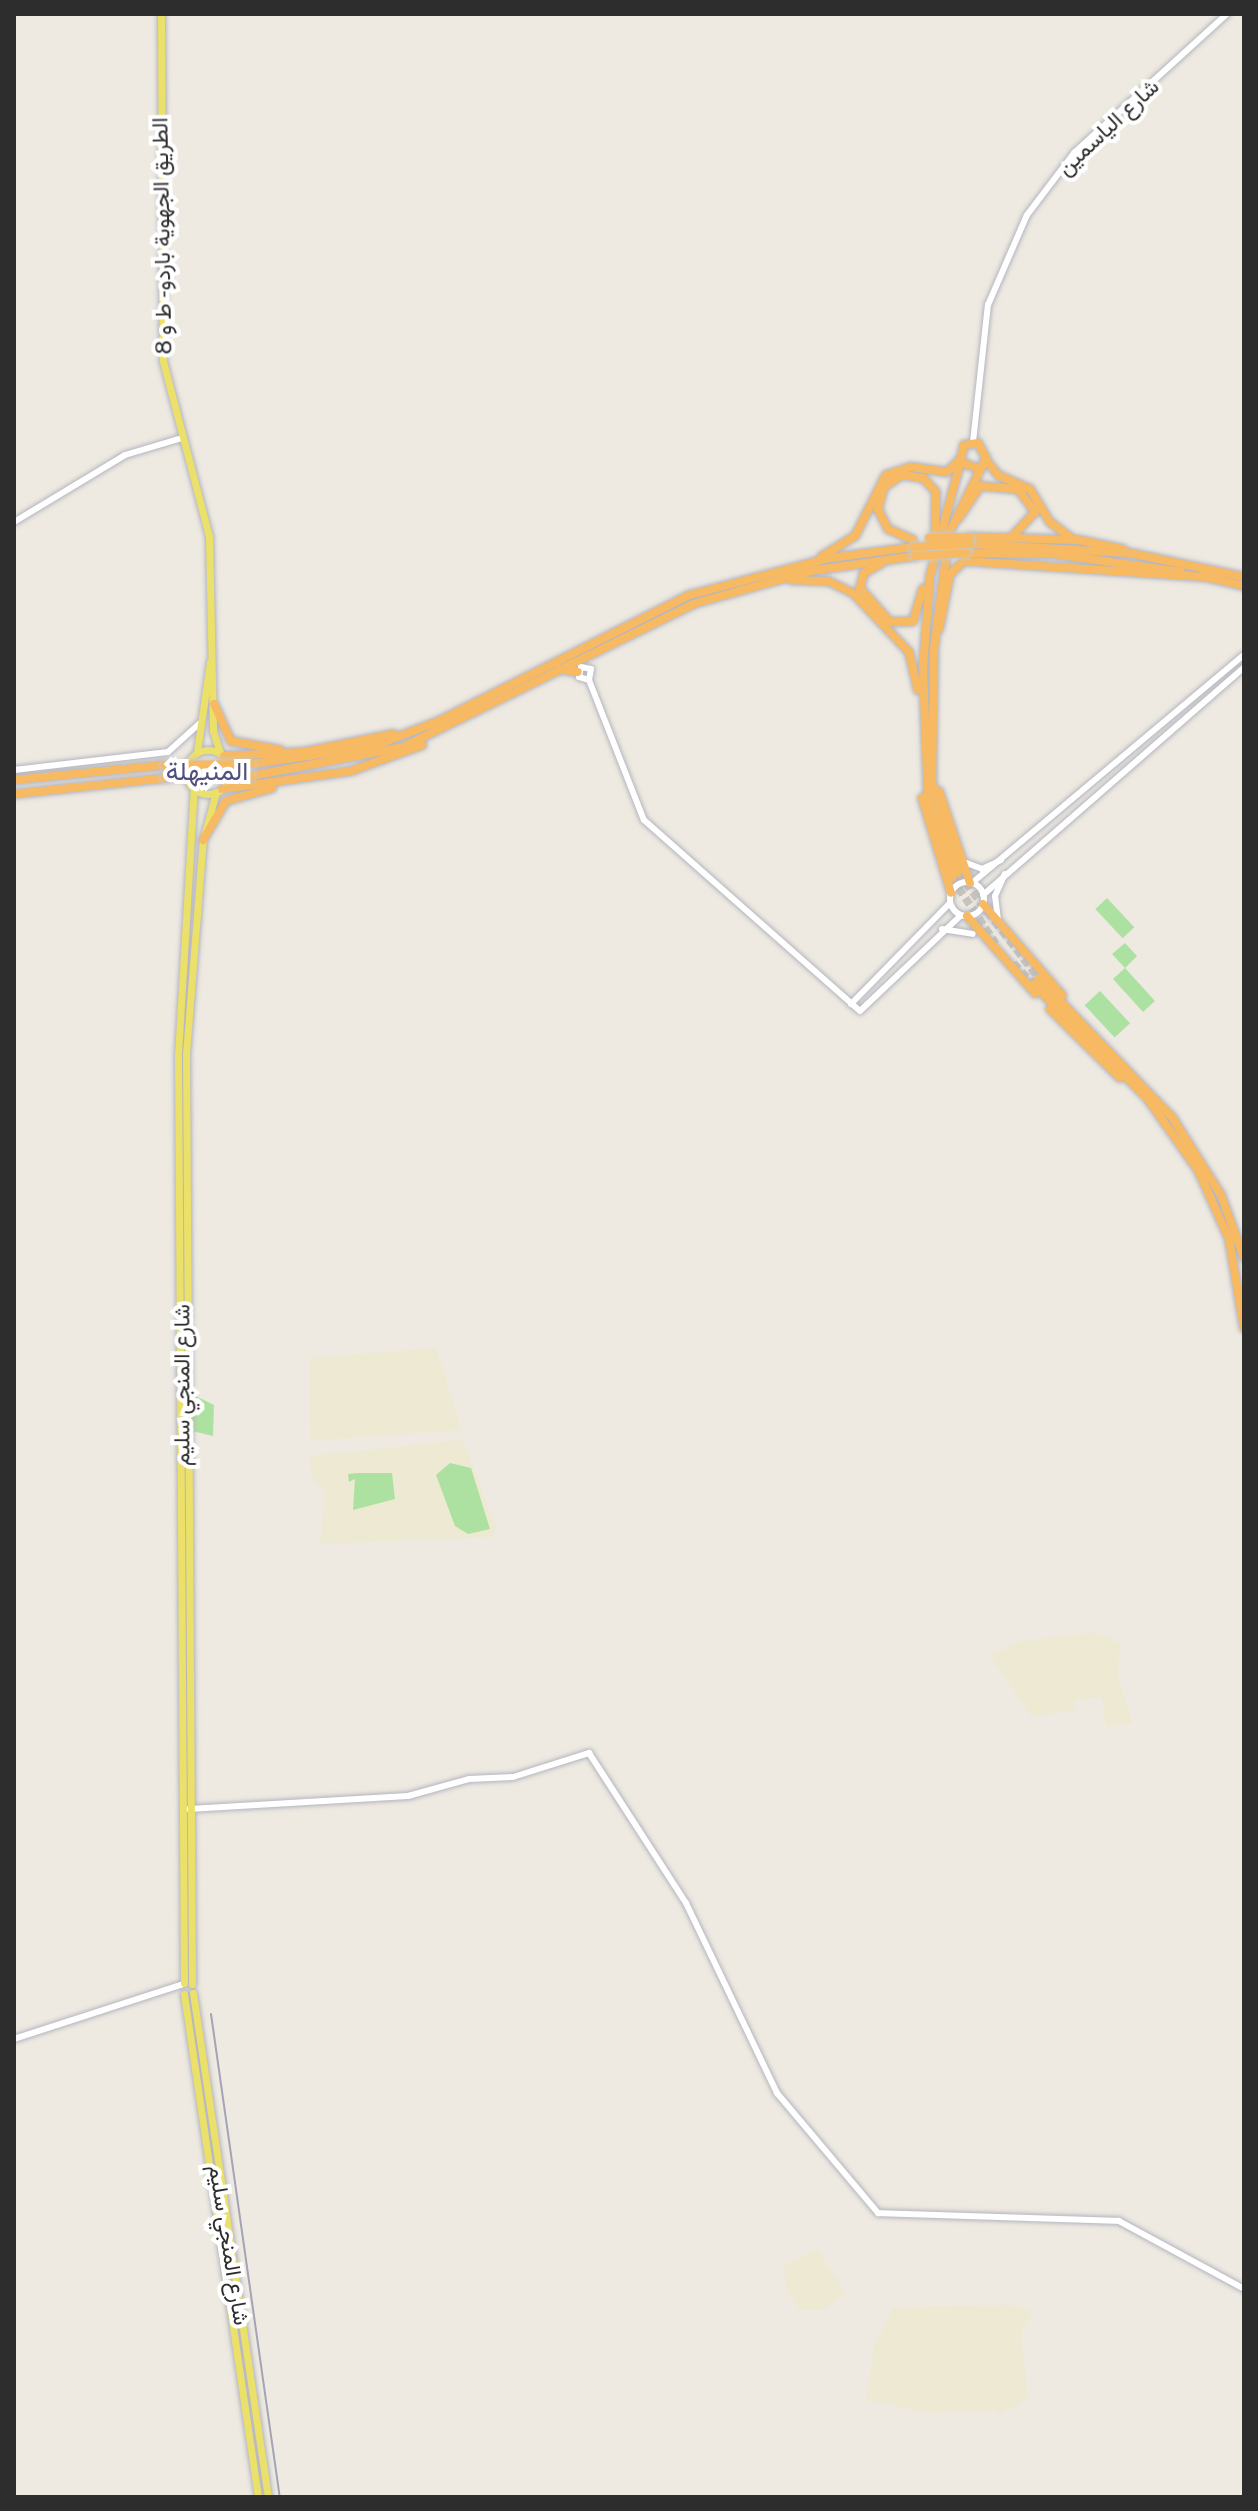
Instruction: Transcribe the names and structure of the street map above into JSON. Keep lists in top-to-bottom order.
{
  "streets": {
    "main road": ["الطريق الجهوية باردو - ط و 8", "شارع المنجي سليم"],
    "street": ["شارع الياسمين"]
  },
  "crossings": [
    ["الطريق الجهوية باردو - ط و 8", "شارع المنجي سليم"]
  ],
  "districts": ["المنيهلة"]
}
